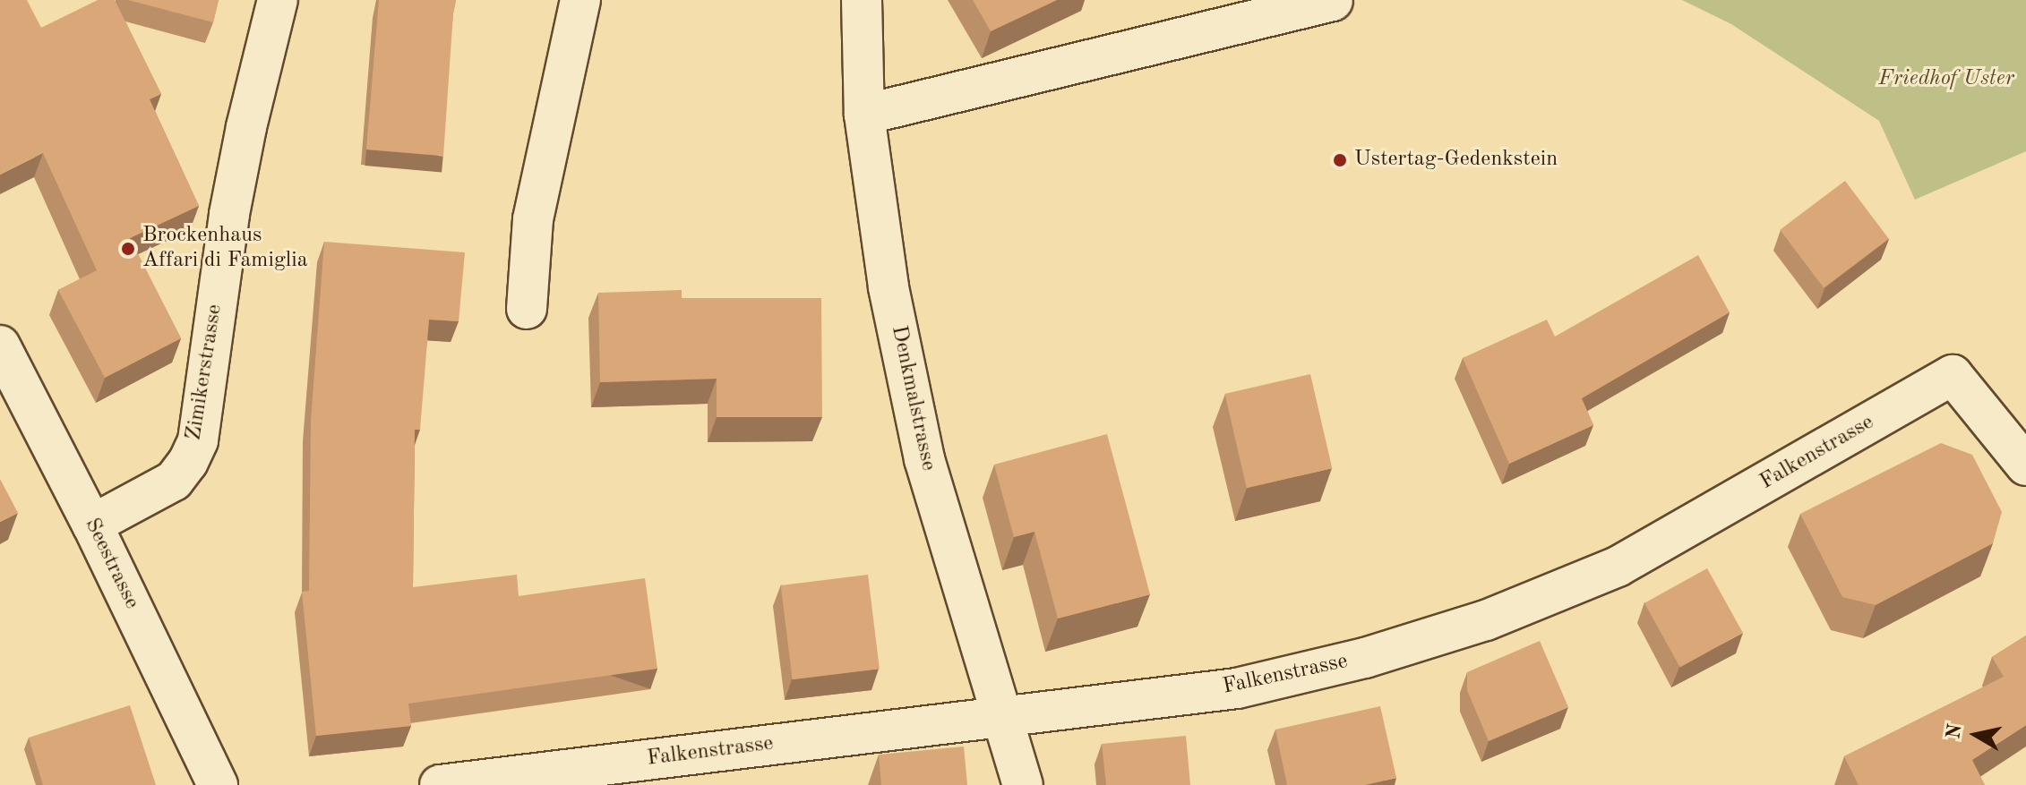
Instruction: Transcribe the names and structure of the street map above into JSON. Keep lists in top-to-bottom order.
{
  "streets": {
    "street": [
      "Zimikerstrasse",
      "Denkmalstrasse",
      "Falkenstrasse",
      "Seestrasse"
    ]
  },
  "crossings": [
    ["Zimikerstrasse", "Seestrasse"],
    ["Denkmalstrasse", "Falkenstrasse"]
  ],
  "parks": ["Friedhof Uster"],
  "places": ["Ustertag-Gedenkstein", "Brockenhaus Affari di Famiglia"],
  "north": "left"
}
